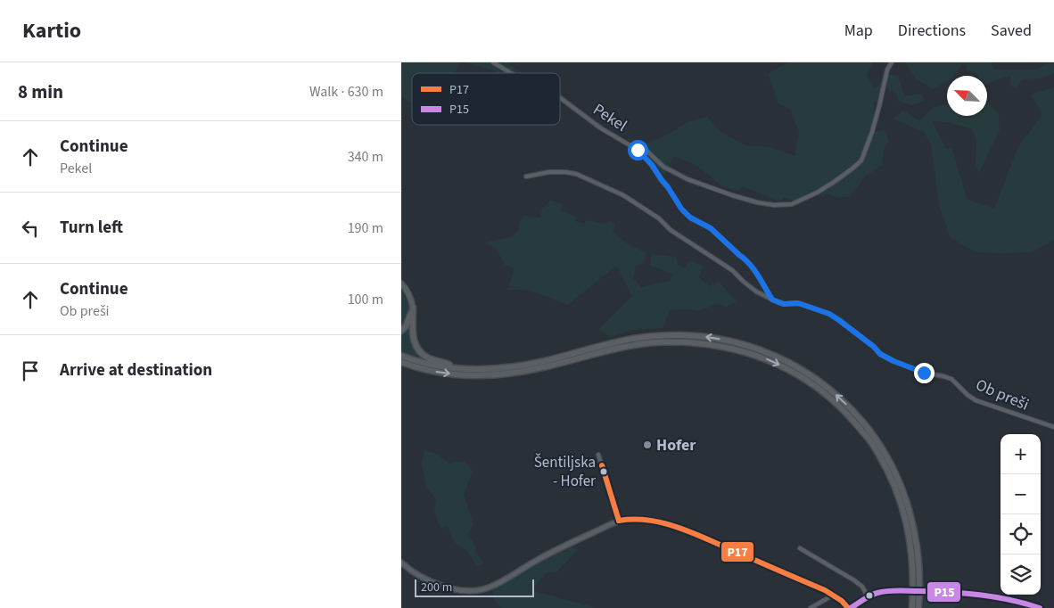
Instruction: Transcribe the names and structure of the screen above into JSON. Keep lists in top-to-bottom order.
{
  "streets": {
    "street": ["Pekel", "Ob preši"]
  },
  "crossings": [
    ["Pekel", "Ob preši"]
  ],
  "places": ["Hofer", "Šentiljska - Hofer"],
  "lines": ["transit line P17", "transit line P15"],
  "legend": ["P17", "P15"],
  "scale_bar": "200 m",
  "north": "top left",
  "page": {
    "header": "Kartio",
    "nav": ["Map", "Directions", "Saved"],
    "heading": ["8 min", "Walk · 630 m"],
    "list": [
      ["Continue", "Pekel", "340 m"],
      ["Turn left", "190 m"],
      ["Continue", "Ob preši", "100 m"],
      "Arrive at destination"
    ],
    "map_buttons": ["+", "−"],
    "scale": "200 m"
  }
}
